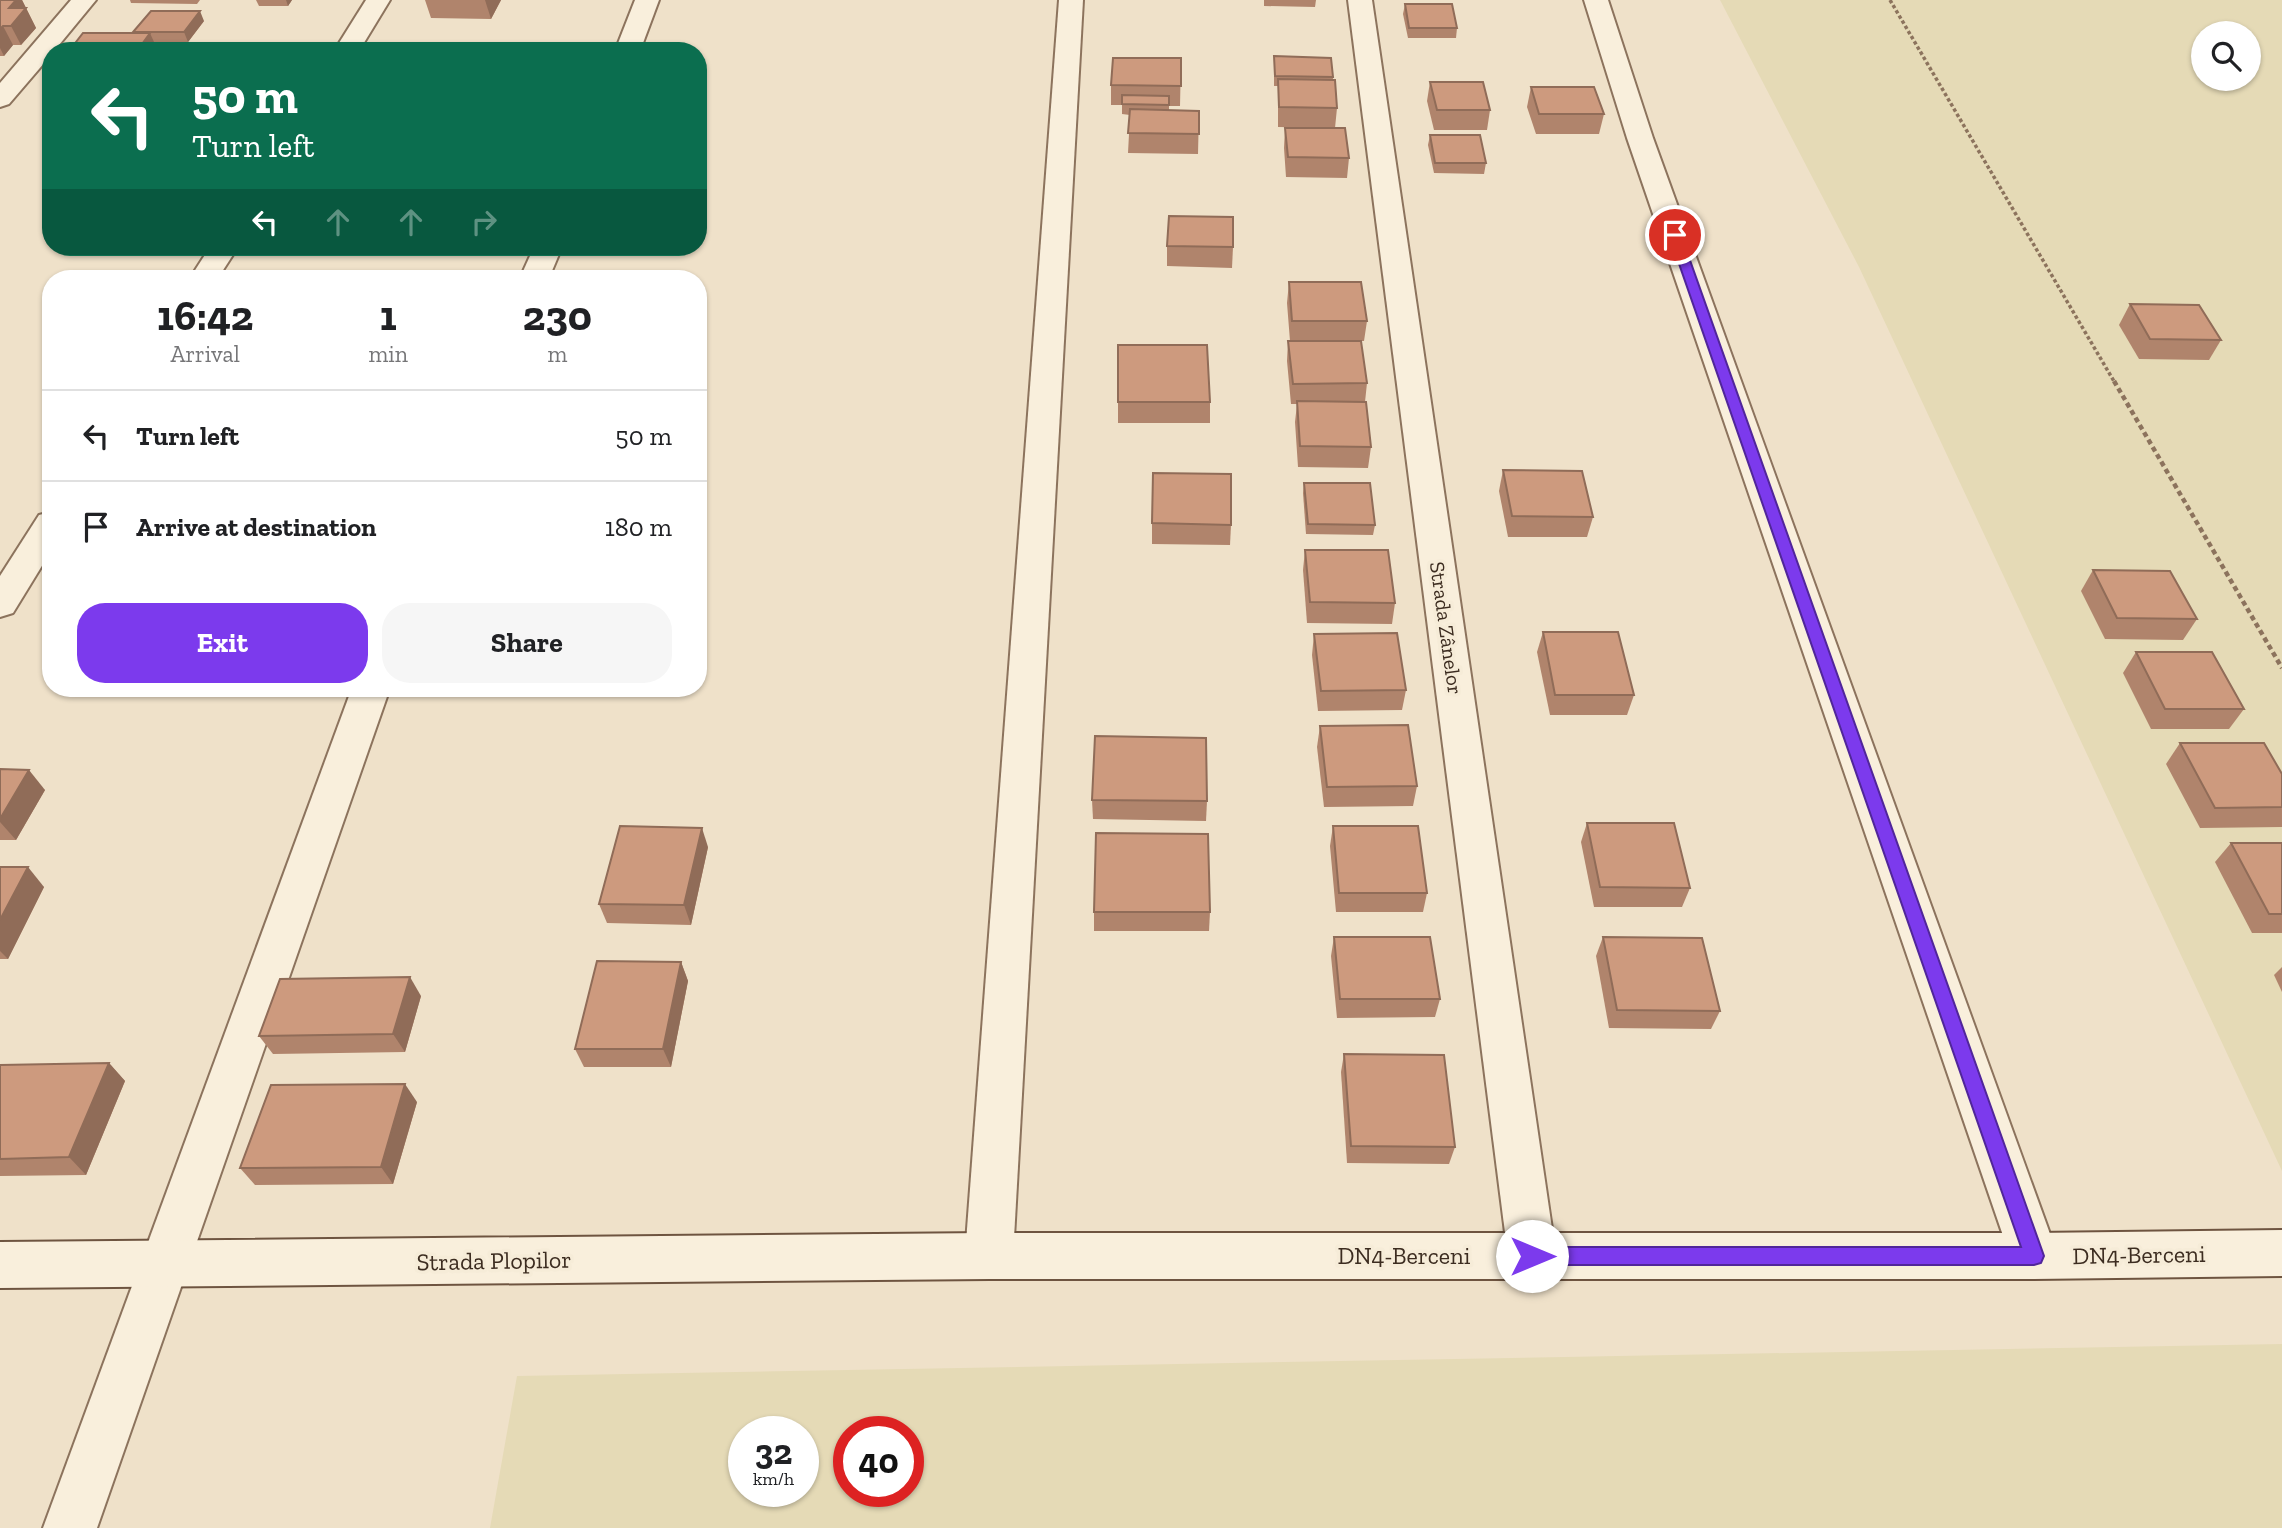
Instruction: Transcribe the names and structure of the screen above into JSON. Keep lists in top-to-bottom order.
{
  "streets": {
    "street": ["Strada Zânelor", "DN4-Berceni", "Strada Plopilor"]
  },
  "crossings": [
    ["Strada Zânelor", "DN4-Berceni"],
    ["DN4-Berceni", "Strada Plopilor"]
  ],
  "page": {
    "turn": ["50 m", "Turn left"],
    "eta": [
      "16:42",
      "Arrival",
      "1",
      "min",
      "230",
      "m"
    ],
    "list": [
      {
        "name": "Turn left",
        "value": "50 m"
      },
      {
        "name": "Arrive at destination",
        "value": "180 m"
      }
    ],
    "buttons": ["Exit", "Share"],
    "speed": "32 km/h",
    "limit": "40"
  }
}
